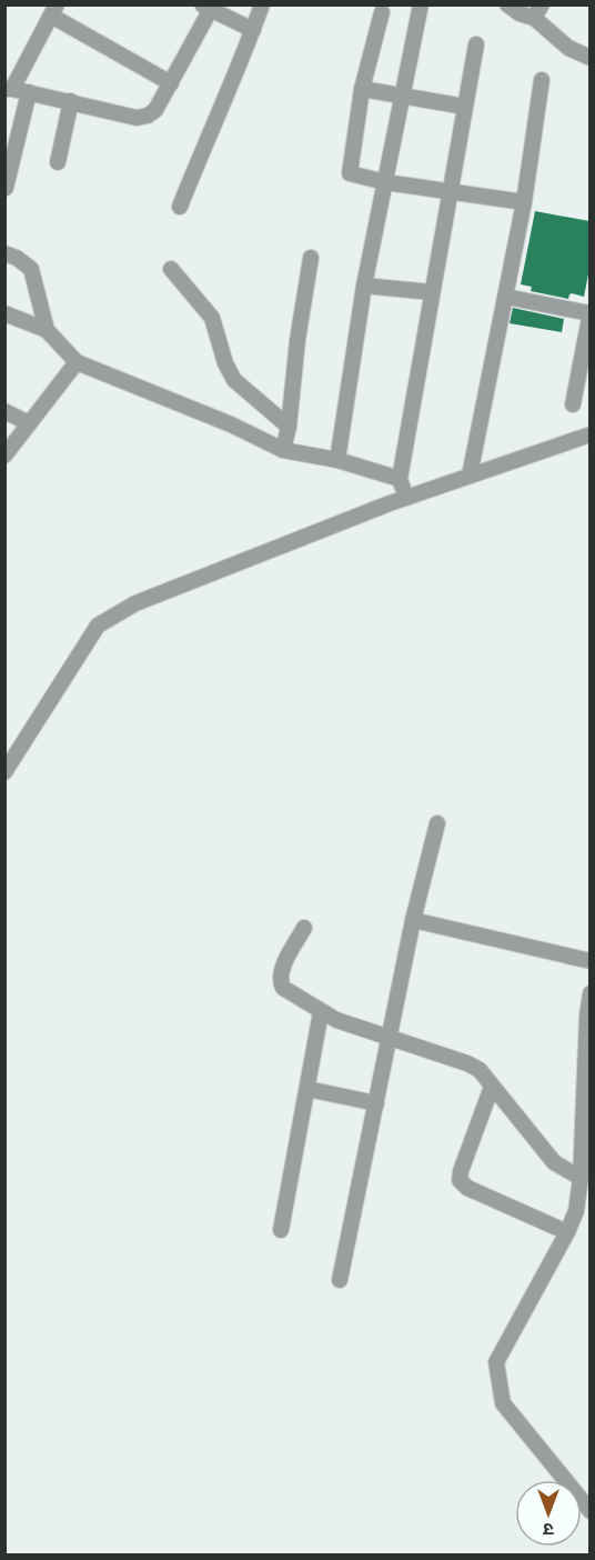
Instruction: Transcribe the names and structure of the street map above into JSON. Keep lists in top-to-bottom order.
{
  "north": "bottom"
}
